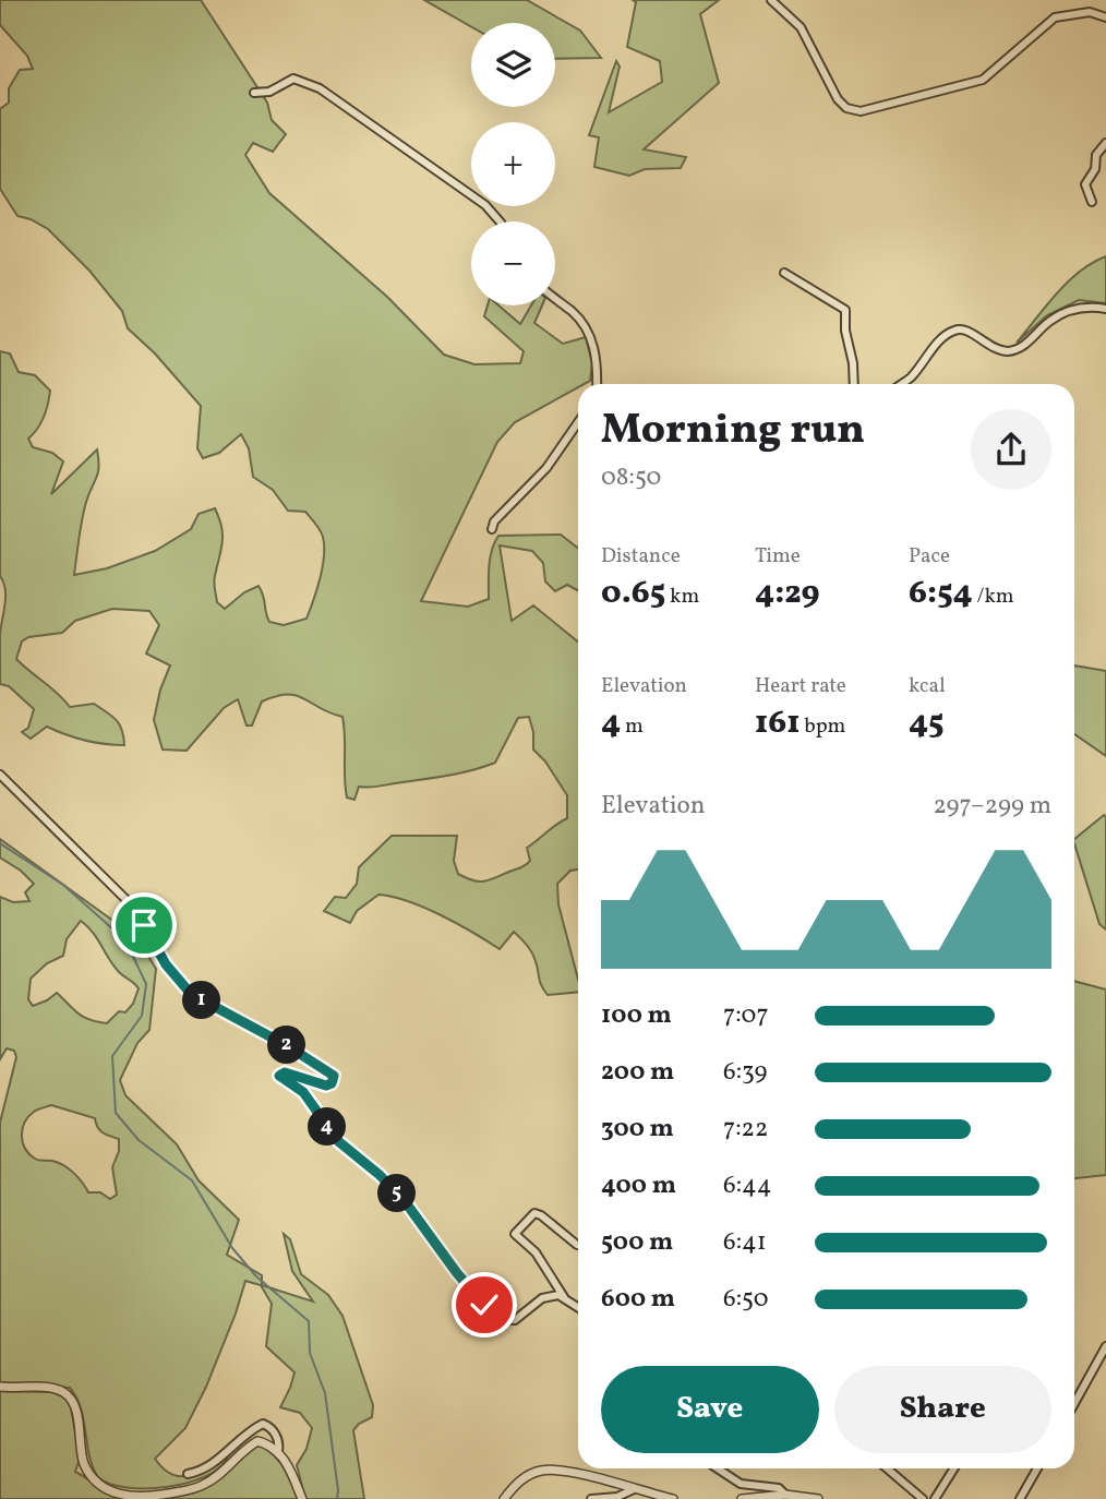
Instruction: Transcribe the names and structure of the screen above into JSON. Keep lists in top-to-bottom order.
{
  "page": {
    "map_buttons": ["+", "−"],
    "heading": ["Morning run", "08:50"],
    "stats": [
      ["Distance", "0.65 km"],
      ["Time", "4:29"],
      ["Pace", "6:54 /km"],
      ["Elevation", "4 m"],
      ["Heart rate", "161 bpm"],
      ["kcal", "45"]
    ],
    "chart": ["Elevation", "297–299 m"],
    "pins": [
      "1",
      "2",
      "4",
      "5"
    ],
    "list": [
      {
        "name": "100 m",
        "note": "7:07"
      },
      {
        "name": "200 m",
        "note": "6:39"
      },
      {
        "name": "300 m",
        "note": "7:22"
      },
      {
        "name": "400 m",
        "note": "6:44"
      },
      {
        "name": "500 m",
        "note": "6:41"
      },
      {
        "name": "600 m",
        "note": "6:50"
      }
    ],
    "buttons": ["Save", "Share"]
  }
}
